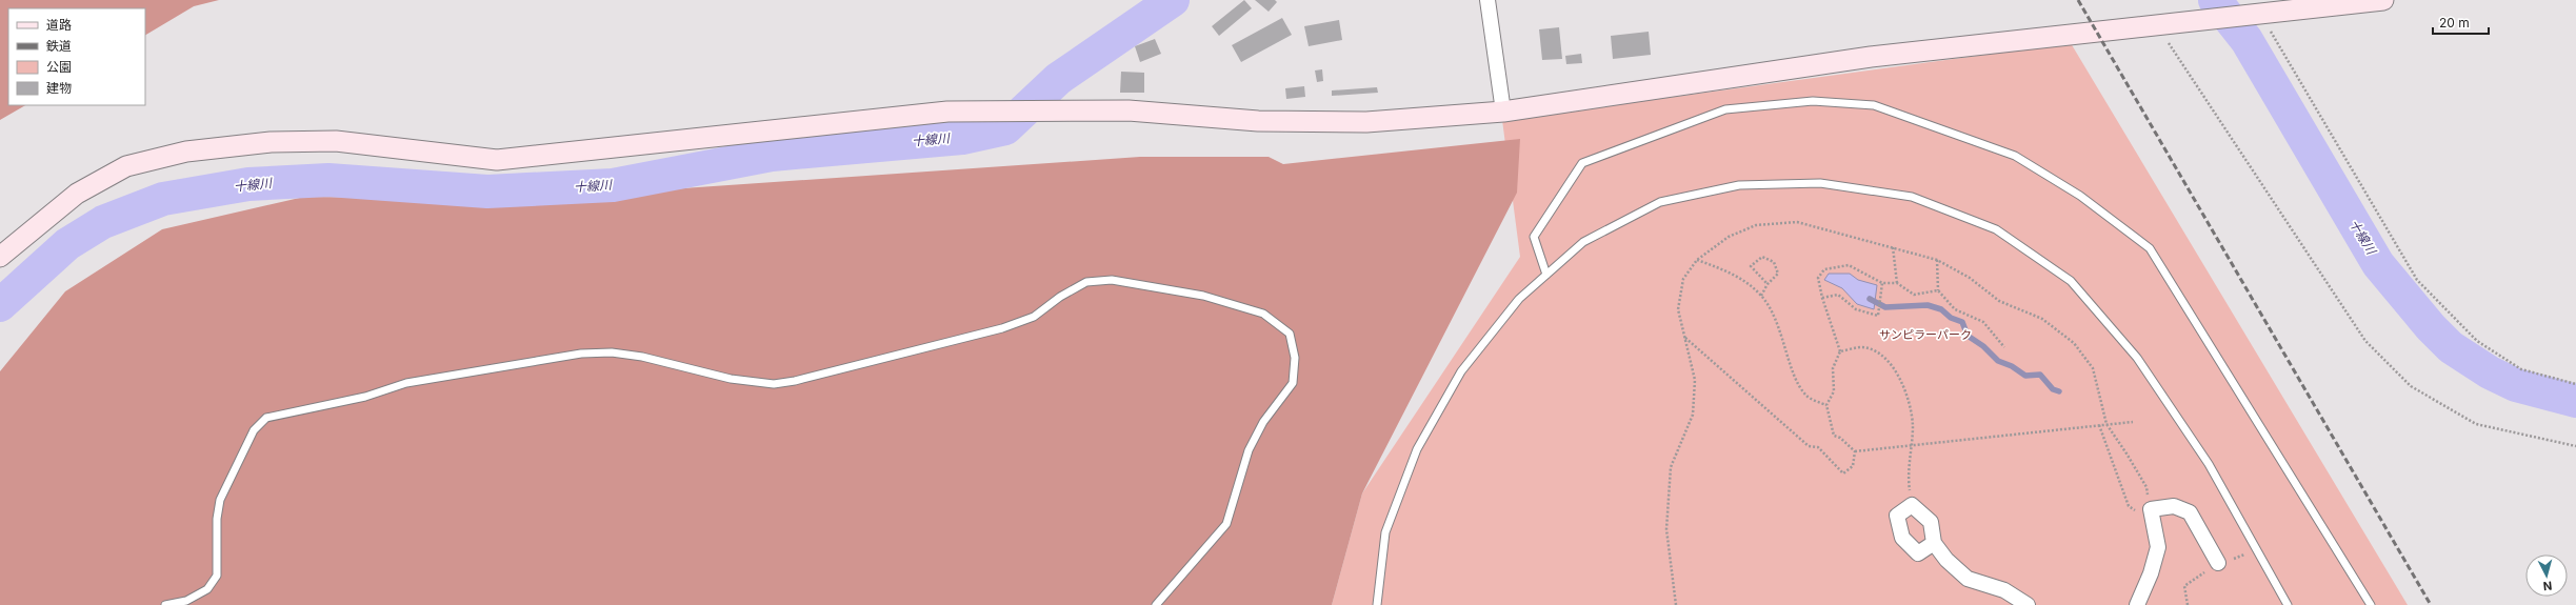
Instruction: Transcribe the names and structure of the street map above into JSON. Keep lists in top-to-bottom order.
{
  "water": ["十線川"],
  "parks": ["サンピラーパーク"],
  "legend": [
    "道路",
    "鉄道",
    "公園",
    "建物"
  ],
  "scale_bar": "20 m",
  "north": "bottom"
}
